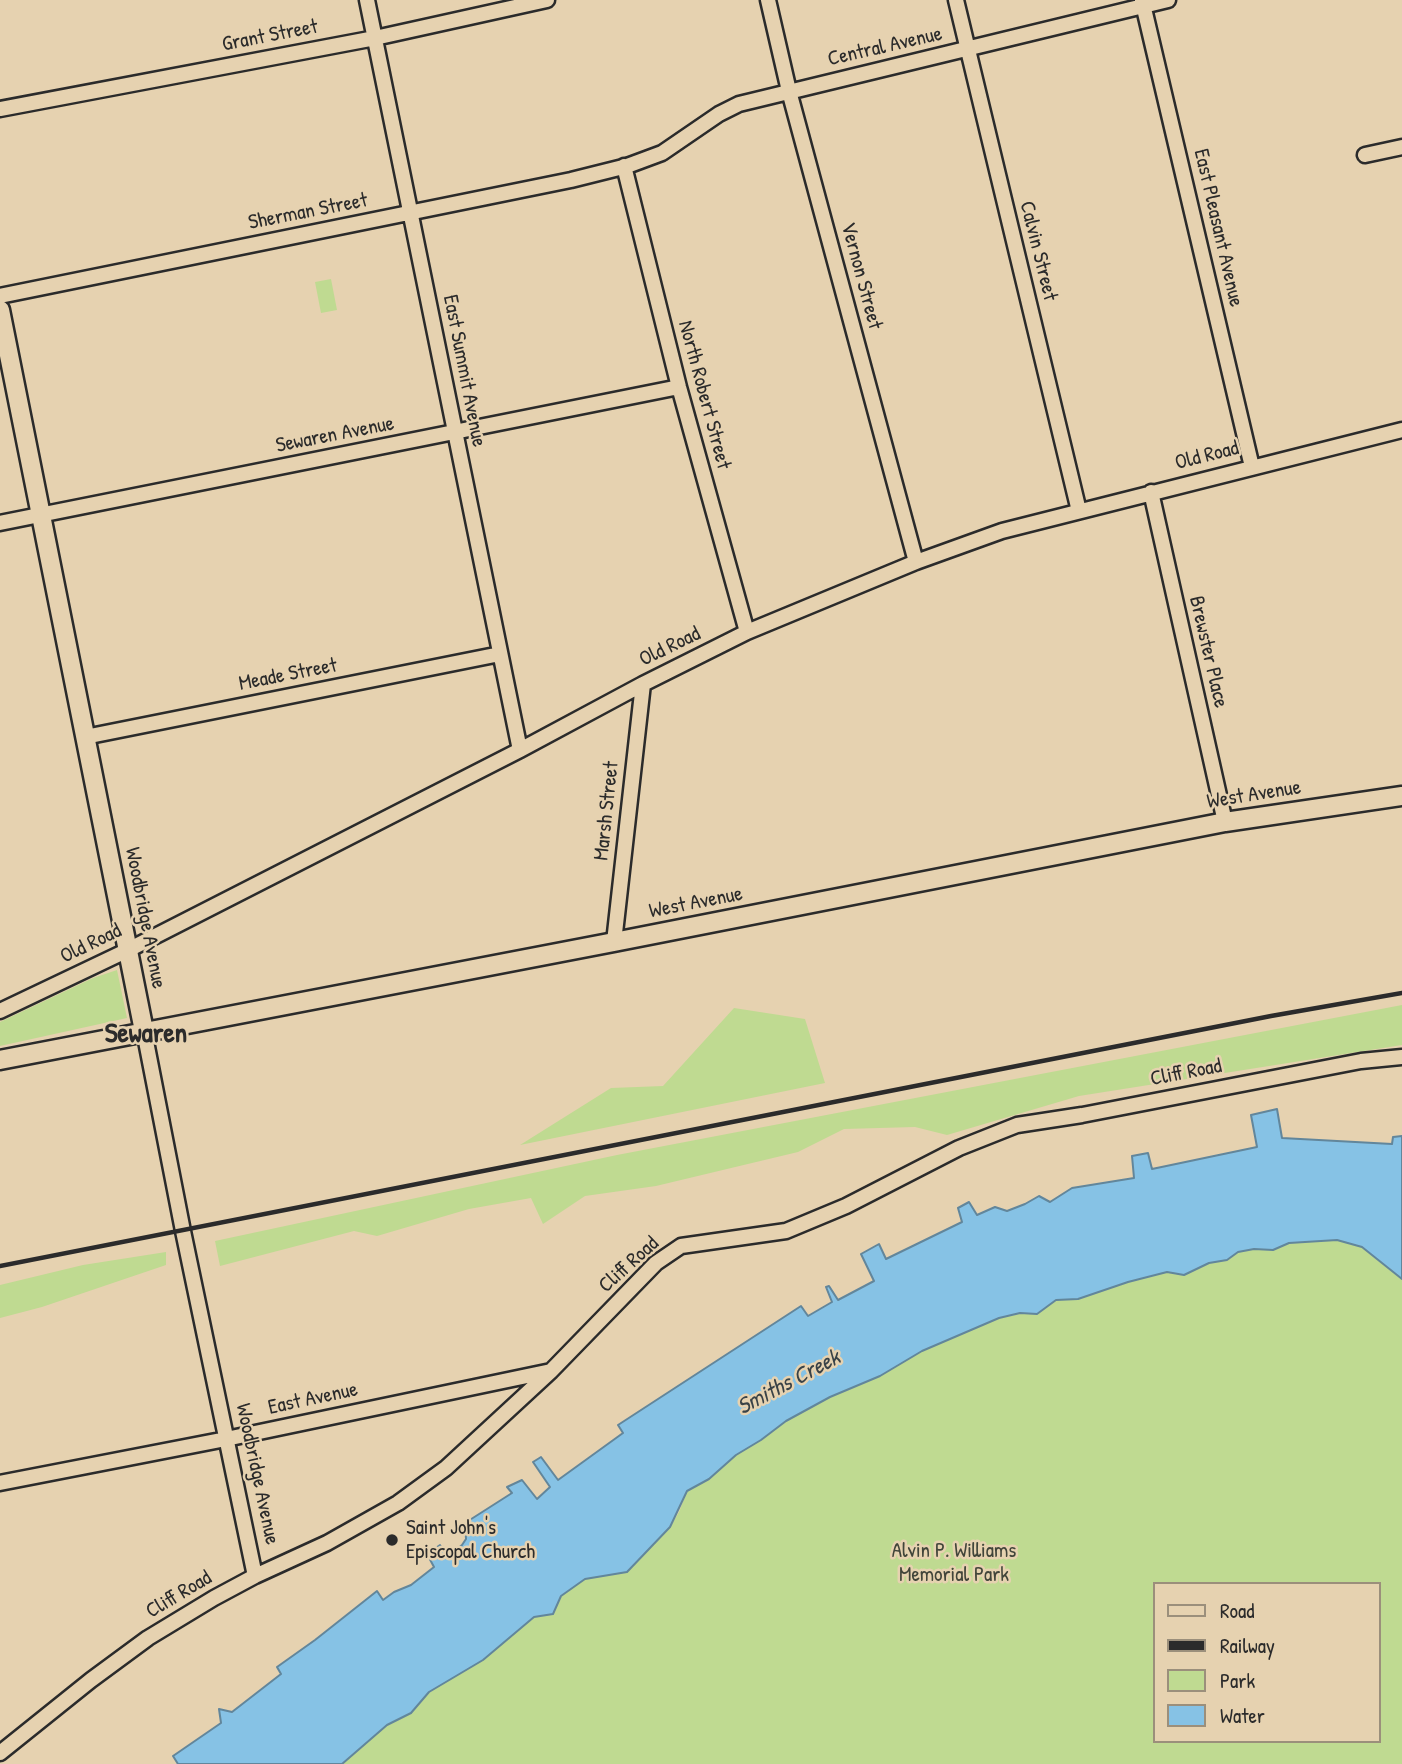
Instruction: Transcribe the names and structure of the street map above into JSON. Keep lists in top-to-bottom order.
{
  "streets": {
    "street": [
      "Grant Street",
      "Central Avenue",
      "Sherman Street",
      "East Pleasant Avenue",
      "Calvin Street",
      "Vernon Street",
      "East Summit Avenue",
      "North Robert Street",
      "Sewaren Avenue",
      "Old Road",
      "Brewster Place",
      "Meade Street",
      "West Avenue",
      "Marsh Street",
      "Woodbridge Avenue",
      "Cliff Road",
      "East Avenue"
    ]
  },
  "crossings": [
    ["Grant Street", "East Summit Avenue"],
    ["Central Avenue", "Sherman Street"],
    ["Central Avenue", "East Pleasant Avenue"],
    ["Central Avenue", "Calvin Street"],
    ["Central Avenue", "Vernon Street"],
    ["Central Avenue", "North Robert Street"],
    ["Sherman Street", "East Summit Avenue"],
    ["Sherman Street", "North Robert Street"],
    ["East Pleasant Avenue", "Old Road"],
    ["Calvin Street", "Old Road"],
    ["Vernon Street", "Old Road"],
    ["East Summit Avenue", "Sewaren Avenue"],
    ["East Summit Avenue", "Old Road"],
    ["East Summit Avenue", "Meade Street"],
    ["North Robert Street", "Sewaren Avenue"],
    ["North Robert Street", "Old Road"],
    ["Sewaren Avenue", "Woodbridge Avenue"],
    ["Old Road", "Brewster Place"],
    ["Old Road", "Marsh Street"],
    ["Old Road", "Woodbridge Avenue"],
    ["Brewster Place", "West Avenue"],
    ["Meade Street", "Woodbridge Avenue"],
    ["West Avenue", "Marsh Street"],
    ["West Avenue", "Woodbridge Avenue"],
    ["Woodbridge Avenue", "Cliff Road"],
    ["Woodbridge Avenue", "East Avenue"],
    ["Cliff Road", "East Avenue"]
  ],
  "districts": ["Sewaren"],
  "water": ["Smiths Creek"],
  "parks": ["Alvin P. Williams Memorial Park"],
  "places": ["Saint John's Episcopal Church"],
  "legend": [
    "Road",
    "Railway",
    "Park",
    "Water"
  ]
}
